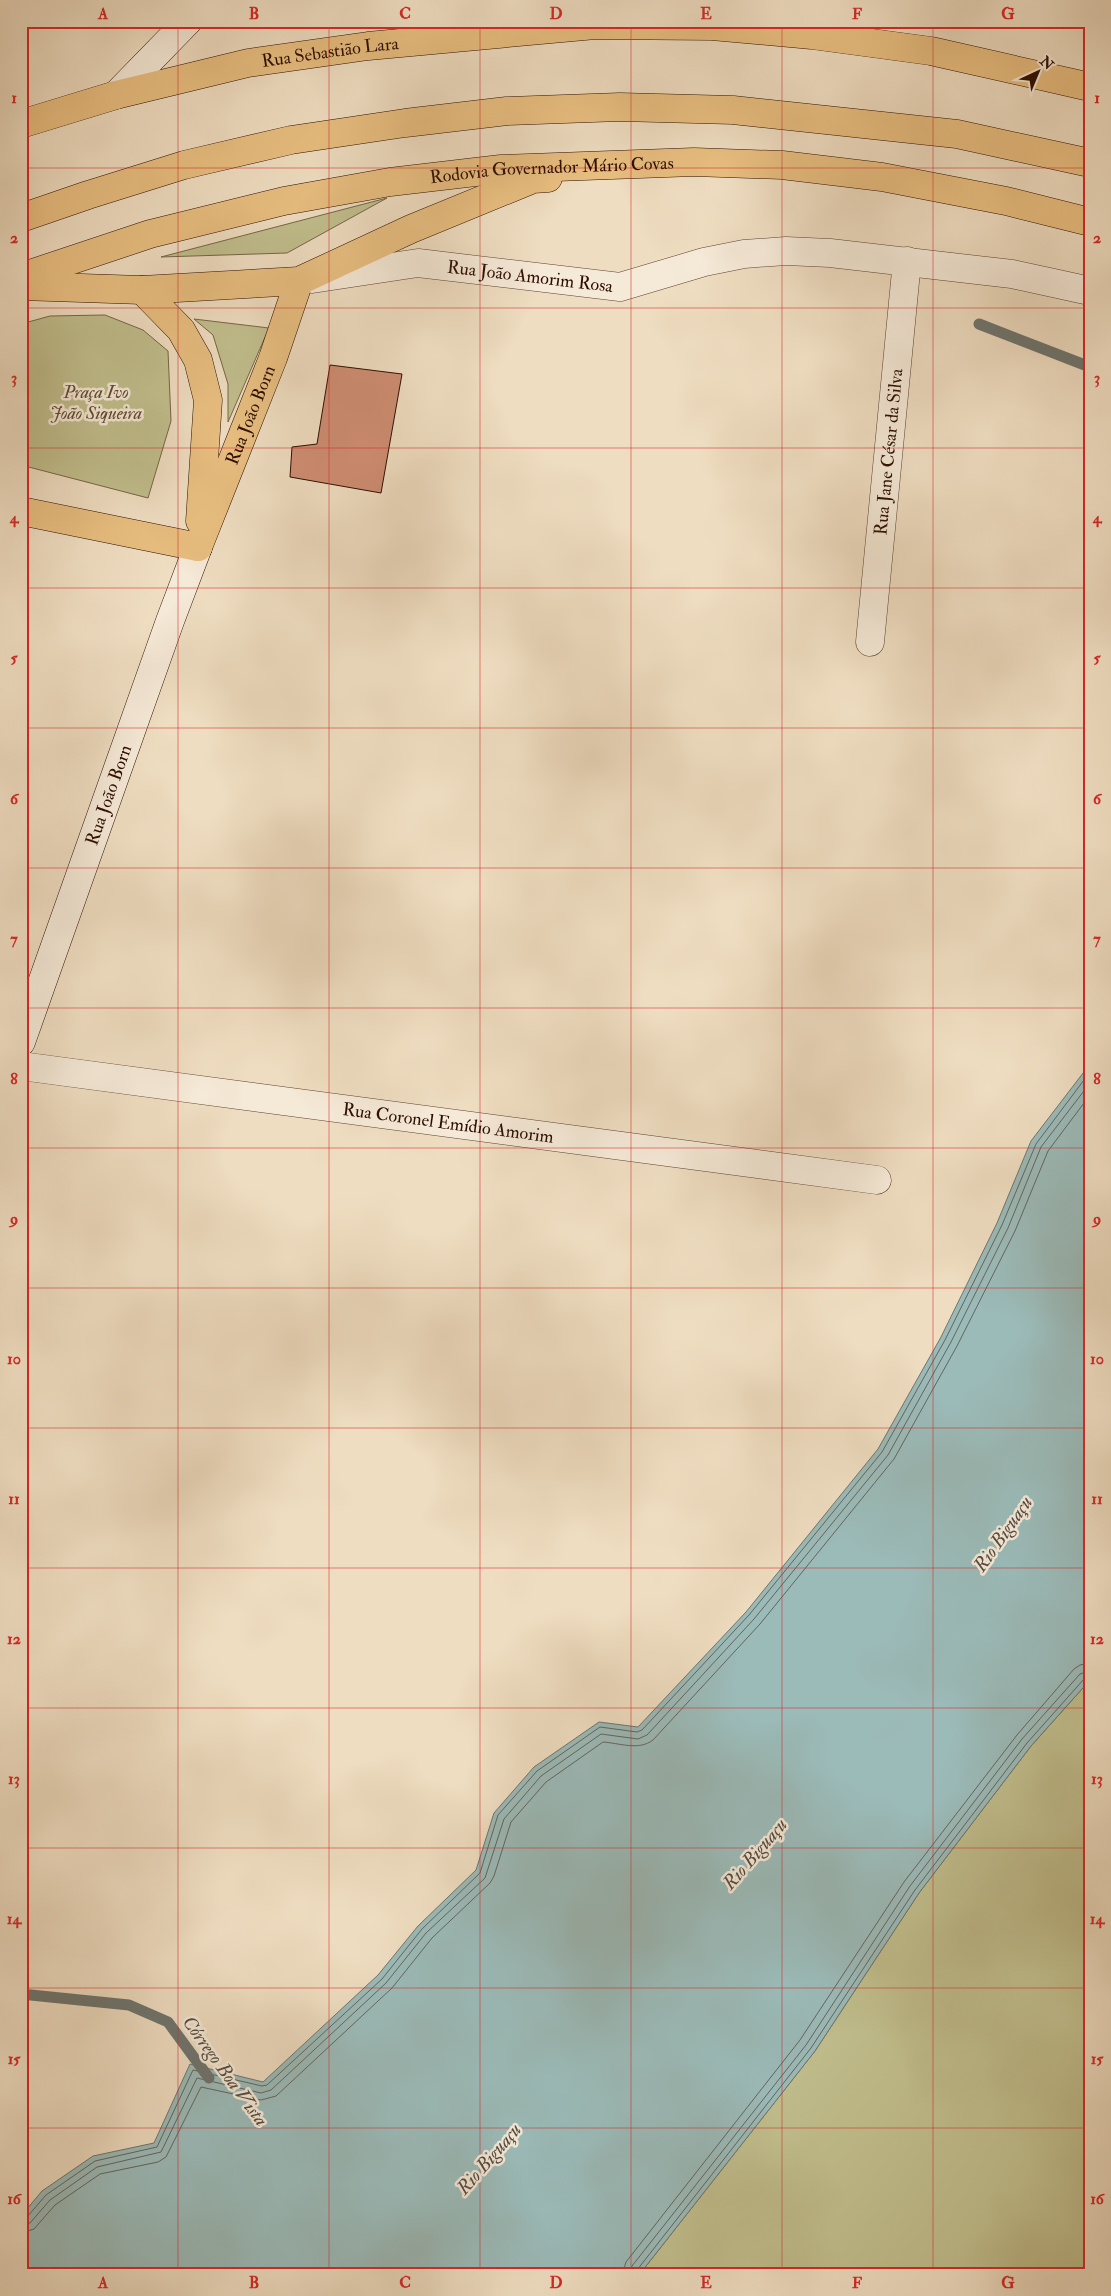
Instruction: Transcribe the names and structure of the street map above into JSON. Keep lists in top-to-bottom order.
{
  "streets": {
    "main road": ["Rua Sebastião Lara", "Rodovia Governador Mário Covas", "Rua João Born"],
    "street": ["Rua João Amorim Rosa", "Rua Jane César da Silva", "Rua Coronel Emídio Amorim"]
  },
  "crossings": [
    ["Rua João Amorim Rosa", "Rua João Born"],
    ["Rua João Amorim Rosa", "Rua Jane César da Silva"]
  ],
  "water": ["Rio Biguaçu", "Córrego Boa Vista"],
  "parks": ["Praça Ivo João Siqueira"],
  "north": "top right",
  "grid": {
    "columns": [
      "A",
      "B",
      "C",
      "D",
      "E",
      "F",
      "G"
    ],
    "rows": [
      "1",
      "2",
      "3",
      "4",
      "5",
      "6",
      "7",
      "8",
      "9",
      "10",
      "11",
      "12",
      "13",
      "14",
      "15",
      "16"
    ]
  }
}
